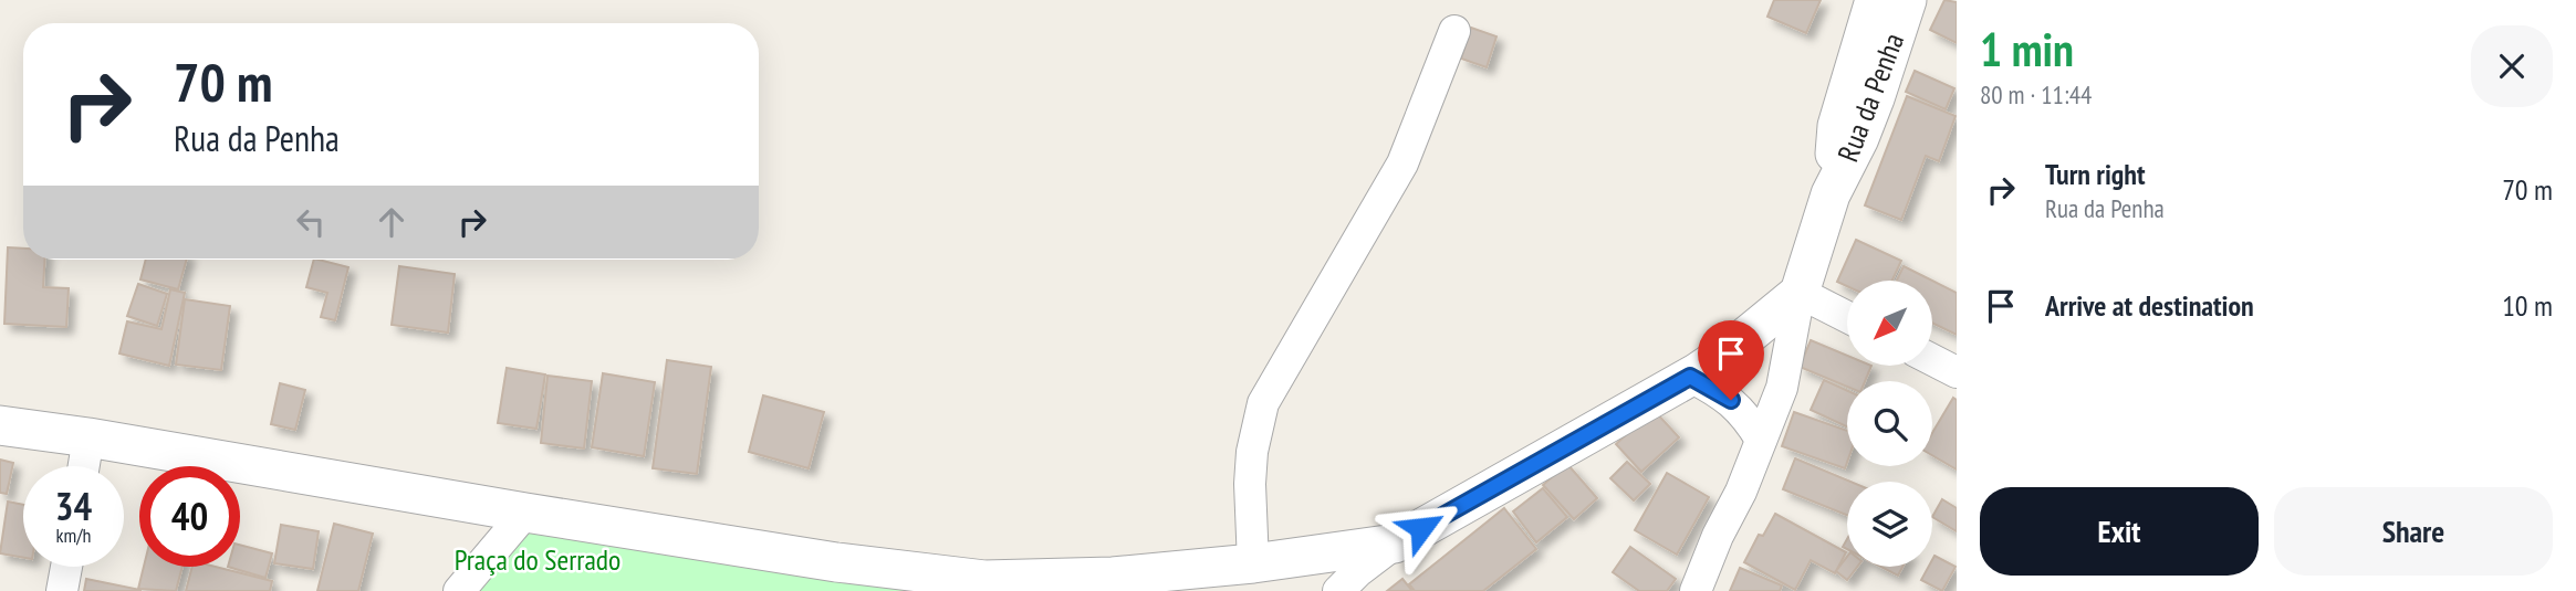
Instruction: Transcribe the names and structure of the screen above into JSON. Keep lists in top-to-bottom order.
{
  "streets": {
    "street": ["Rua da Penha"]
  },
  "parks": ["Praça do Serrado"],
  "north": "bottom left",
  "page": {
    "heading": ["1 min", "80 m · 11:44"],
    "turn": ["70 m", "Rua da Penha"],
    "list": [
      {
        "name": "Turn right",
        "note": "Rua da Penha",
        "value": "70 m"
      },
      {
        "name": "Arrive at destination",
        "value": "10 m"
      }
    ],
    "speed": "34 km/h",
    "limit": "40",
    "buttons": ["Exit", "Share"]
  }
}
